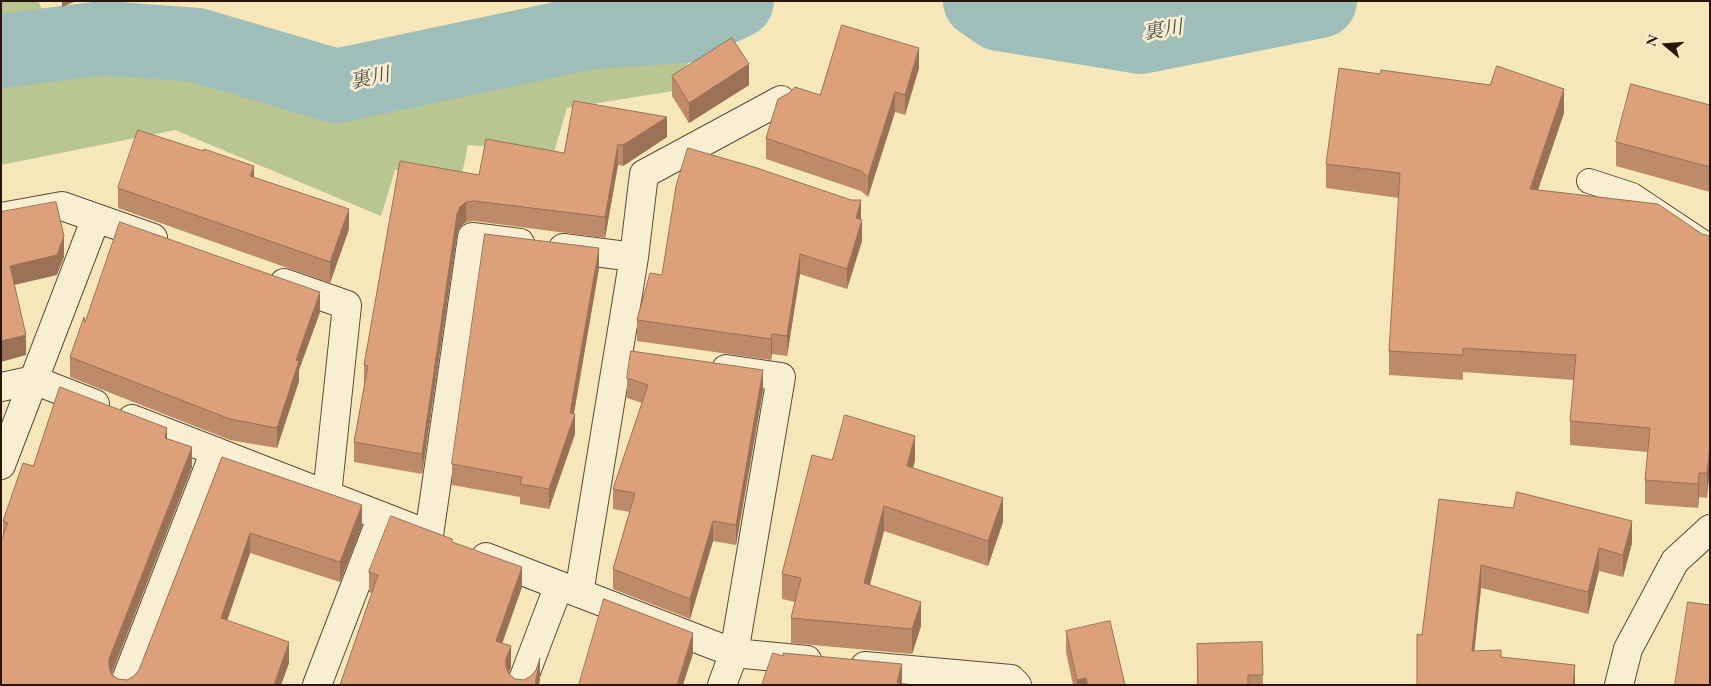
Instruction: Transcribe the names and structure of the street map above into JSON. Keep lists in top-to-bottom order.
{
  "water": ["裏川"],
  "north": "left"
}
